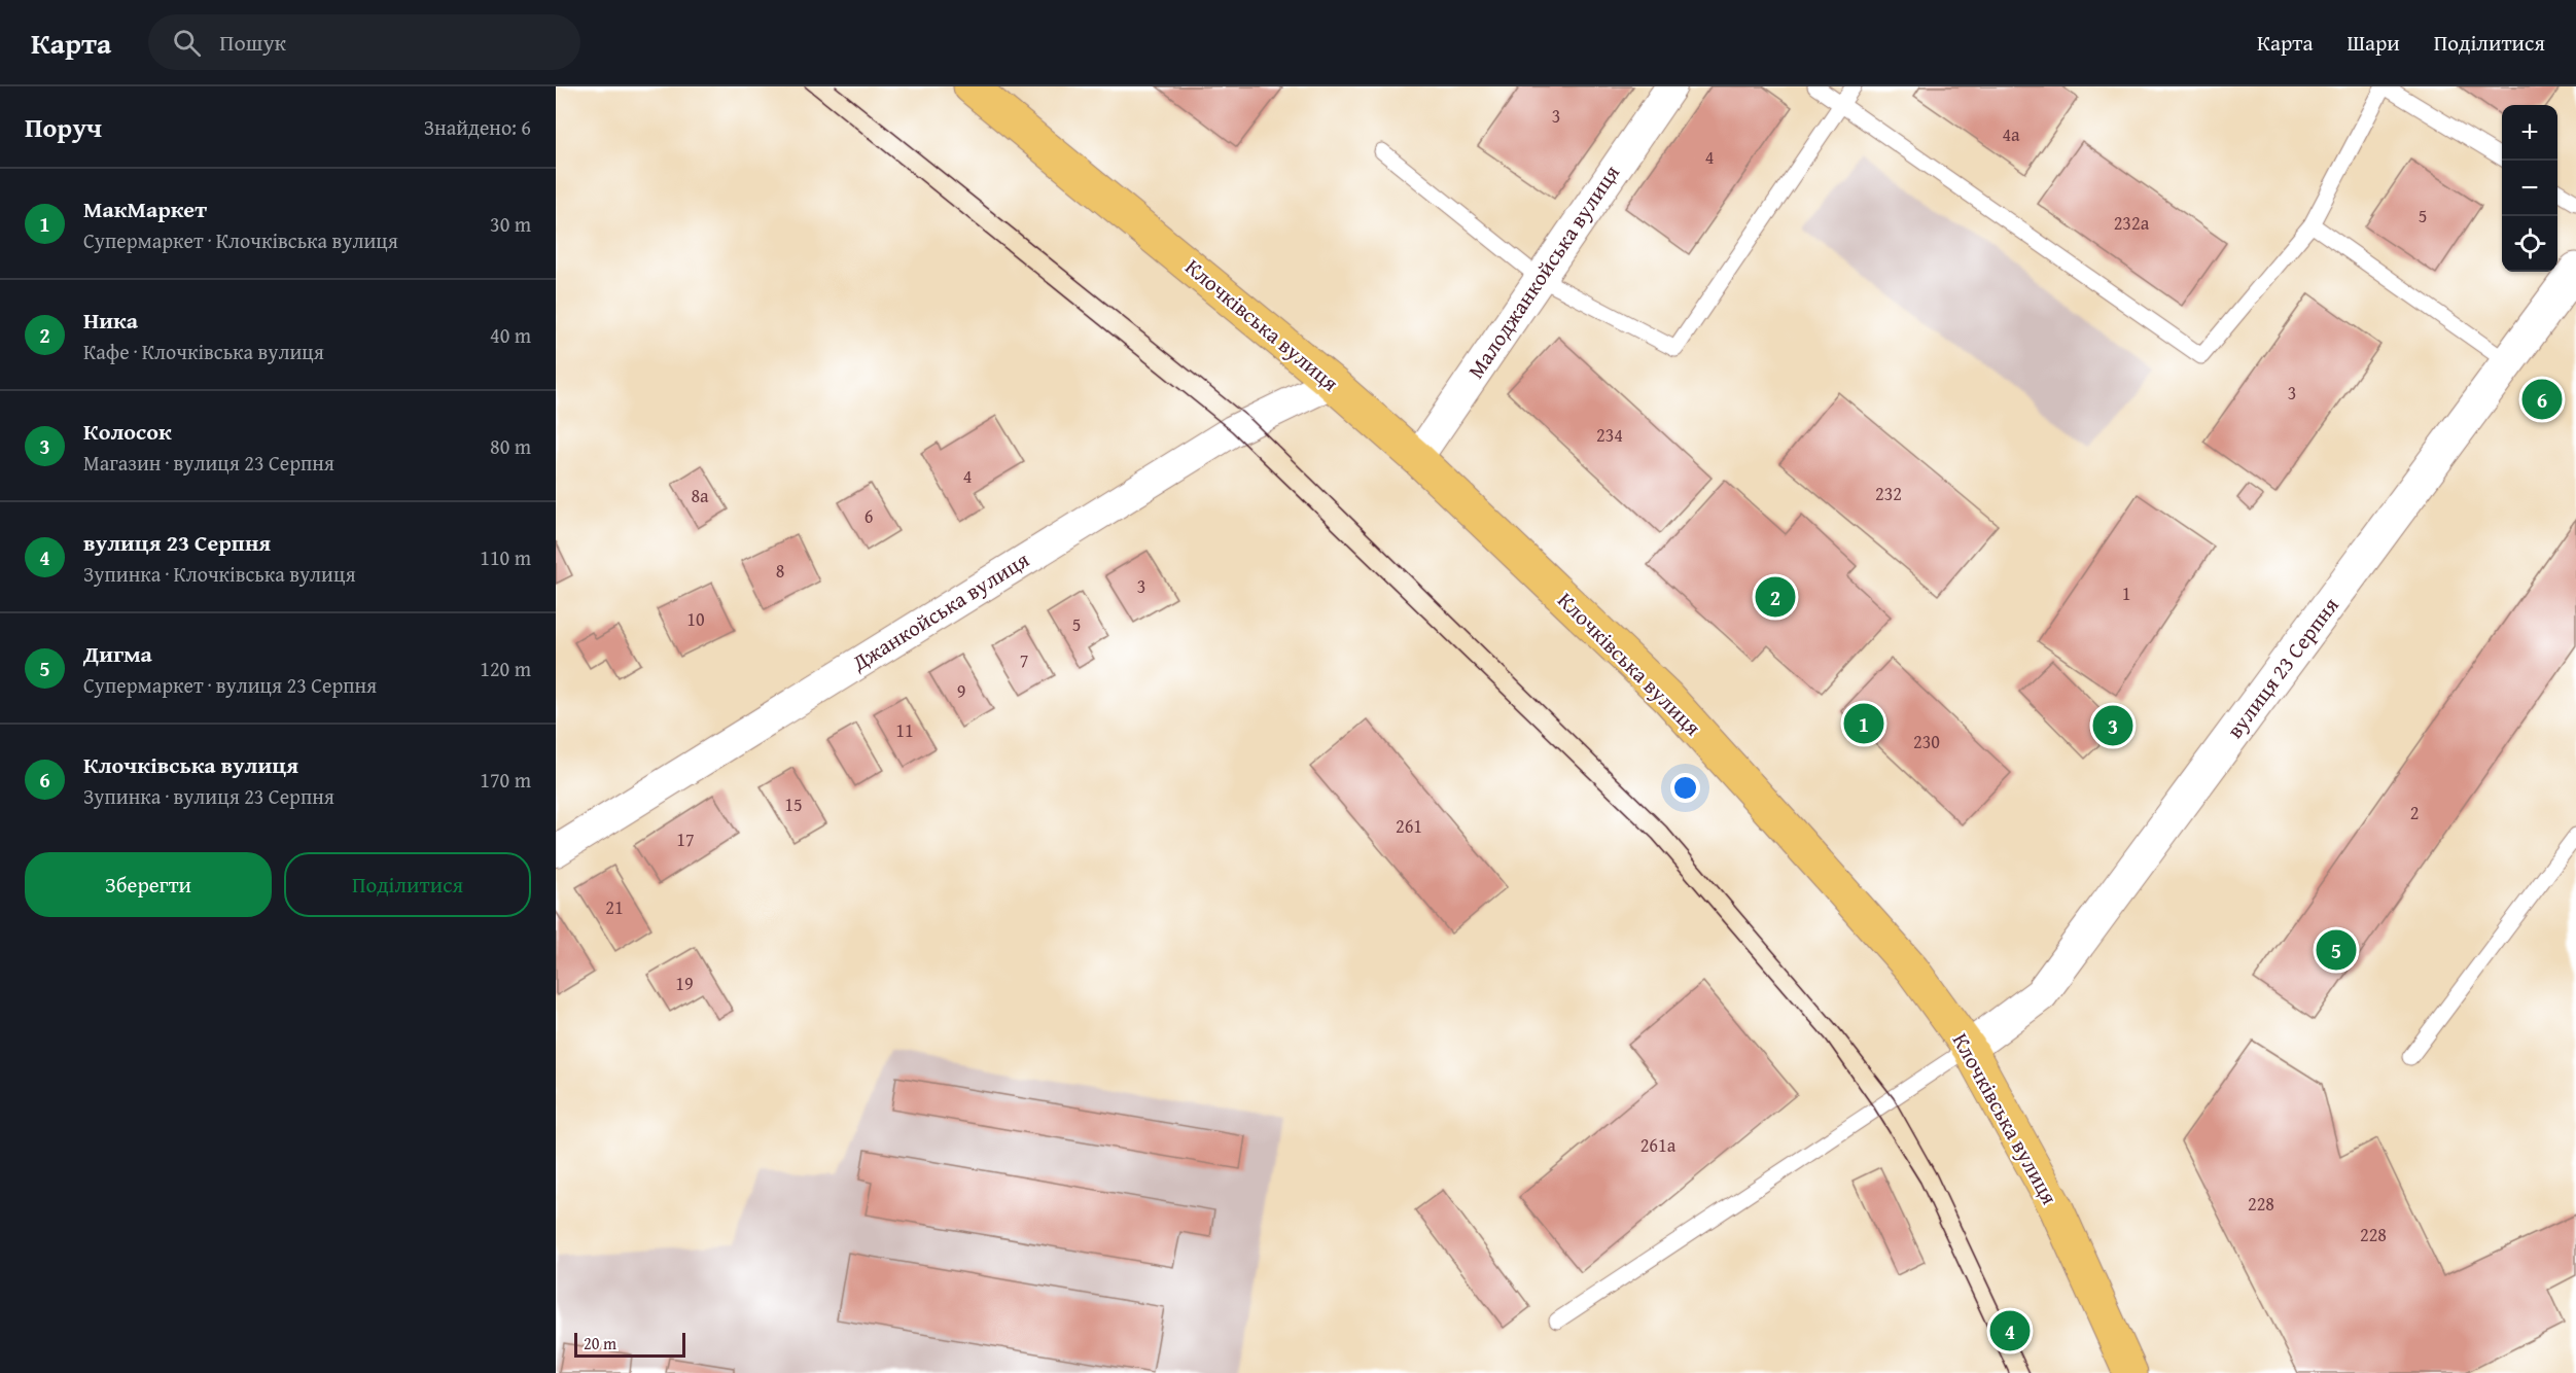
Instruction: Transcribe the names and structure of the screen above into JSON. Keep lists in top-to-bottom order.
{
  "streets": {
    "main road": ["Клочківська вулиця"],
    "street": ["Малоджанкойська вулиця", "Джанкойська вулиця", "вулиця 23 Серпня"]
  },
  "crossings": [
    ["Малоджанкойська вулиця", "Клочківська вулиця"],
    ["Клочківська вулиця", "Джанкойська вулиця"],
    ["Клочківська вулиця", "вулиця 23 Серпня"]
  ],
  "house_numbers": [
    "3",
    "4а",
    "4",
    "5",
    "232а",
    "3",
    "234",
    "4",
    "232",
    "8а",
    "6",
    "8",
    "3",
    "1",
    "10",
    "5",
    "7",
    "9",
    "11",
    "230",
    "15",
    "2",
    "261",
    "17",
    "21",
    "19",
    "261а",
    "228",
    "228"
  ],
  "scale_bar": "20 m",
  "page": {
    "header": "Карта",
    "search": "Пошук",
    "nav": ["Карта", "Шари", "Поділитися"],
    "heading": ["Поруч", "Знайдено: 6"],
    "map_buttons": ["+", "−"],
    "list": [
      {
        "mark": "1",
        "name": "МакМаркет",
        "note": "Супермаркет · Клочківська вулиця",
        "value": "30 m"
      },
      {
        "mark": "2",
        "name": "Ника",
        "note": "Кафе · Клочківська вулиця",
        "value": "40 m"
      },
      {
        "mark": "3",
        "name": "Колосок",
        "note": "Магазин · вулиця 23 Серпня",
        "value": "80 m"
      },
      {
        "mark": "4",
        "name": "вулиця 23 Серпня",
        "note": "Зупинка · Клочківська вулиця",
        "value": "110 m"
      },
      {
        "mark": "5",
        "name": "Дигма",
        "note": "Супермаркет · вулиця 23 Серпня",
        "value": "120 m"
      },
      {
        "mark": "6",
        "name": "Клочківська вулиця",
        "note": "Зупинка · вулиця 23 Серпня",
        "value": "170 m"
      }
    ],
    "pins": [
      "6",
      "2",
      "1",
      "3",
      "5",
      "4"
    ],
    "buttons": ["Зберегти", "Поділитися"],
    "scale": "20 m"
  }
}
